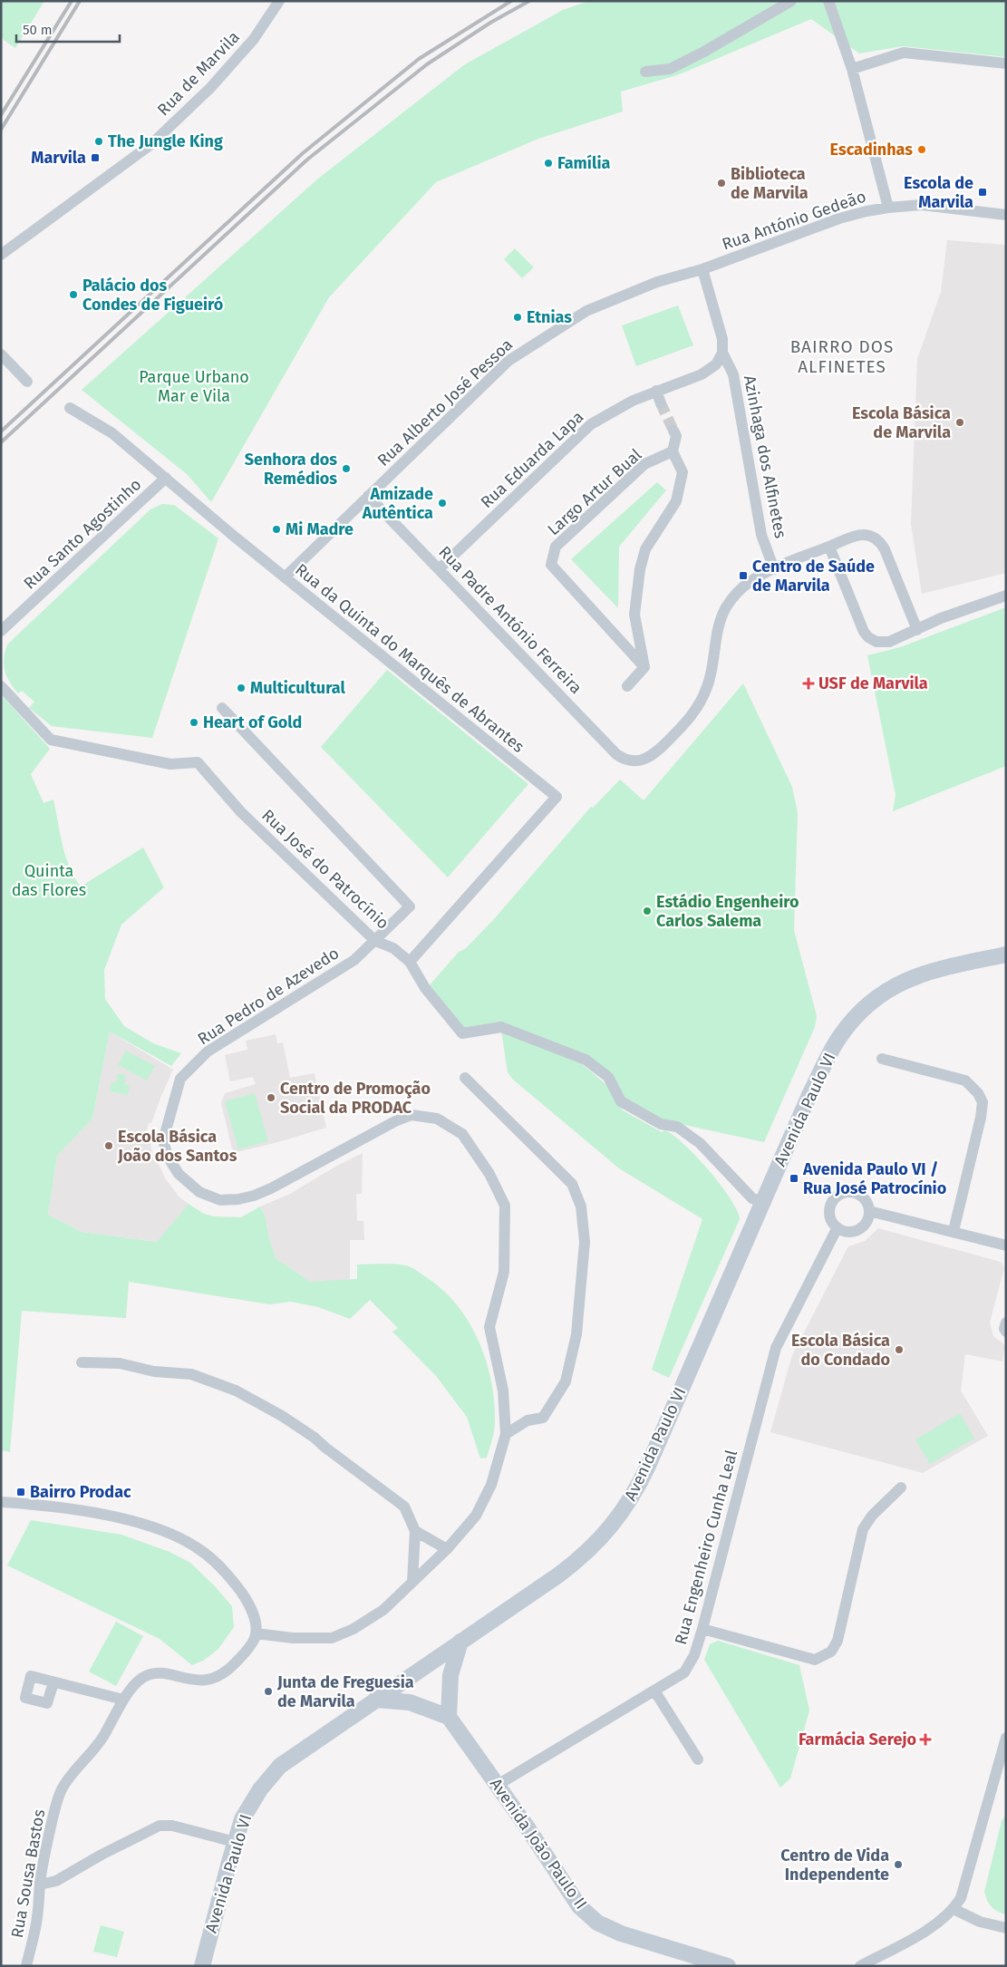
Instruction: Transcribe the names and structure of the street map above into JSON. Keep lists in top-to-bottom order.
{
  "streets": {
    "main road": ["Avenida Paulo VI", "Avenida João Paulo II"],
    "street": [
      "Rua de Marvila",
      "Rua António Gedeão",
      "Rua Alberto José Pessoa",
      "Azinhaga dos Alfinetes",
      "Rua Eduarda Lapa",
      "Largo Artur Bual",
      "Rua Santo Agostinho",
      "Rua Padre António Ferreira",
      "Rua da Quinta do Marquês de Abrantes",
      "Rua José do Patrocínio",
      "Rua Pedro de Azevedo",
      "Rua Engenheiro Cunha Leal",
      "Rua Sousa Bastos"
    ]
  },
  "crossings": [
    ["Rua António Gedeão", "Rua Alberto José Pessoa"],
    ["Rua Alberto José Pessoa", "Rua Padre António Ferreira"],
    ["Rua Alberto José Pessoa", "Rua da Quinta do Marquês de Abrantes"],
    ["Azinhaga dos Alfinetes", "Rua Eduarda Lapa"],
    ["Azinhaga dos Alfinetes", "Rua Padre António Ferreira"],
    ["Rua Eduarda Lapa", "Rua Padre António Ferreira"],
    ["Rua Santo Agostinho", "Rua da Quinta do Marquês de Abrantes"],
    ["Rua da Quinta do Marquês de Abrantes", "Rua José do Patrocínio"],
    ["Rua José do Patrocínio", "Rua Pedro de Azevedo"],
    ["Rua José do Patrocínio", "Avenida Paulo VI"],
    ["Rua Pedro de Azevedo", "Rua Sousa Bastos"],
    ["Rua Engenheiro Cunha Leal", "Avenida João Paulo II"]
  ],
  "districts": ["BAIRRO DOS ALFINETES"],
  "parks": ["Parque Urbano Mar e Vila", "Quinta das Flores"],
  "places": {
    "other": [
      "The Jungle King",
      "Escadinhas",
      "Família",
      "Biblioteca de Marvila",
      "Palácio dos Condes de Figueiró",
      "Etnias",
      "Escola Básica de Marvila",
      "Senhora dos Remédios",
      "Amizade Autêntica",
      "Mi Madre",
      "Multicultural",
      "Heart of Gold",
      "Estádio Engenheiro Carlos Salema",
      "Centro de Promoção Social da PRODAC",
      "Escola Básica João dos Santos",
      "Escola Básica do Condado",
      "Junta de Freguesia de Marvila",
      "Centro de Vida Independente"
    ],
    "transit": [
      "Marvila",
      "Escola de Marvila",
      "Centro de Saúde de Marvila",
      "Avenida Paulo VI / Rua José Patrocínio",
      "Bairro Prodac"
    ],
    "health": ["USF de Marvila", "Farmácia Serejo"]
  },
  "scale_bar": "50 m"
}
